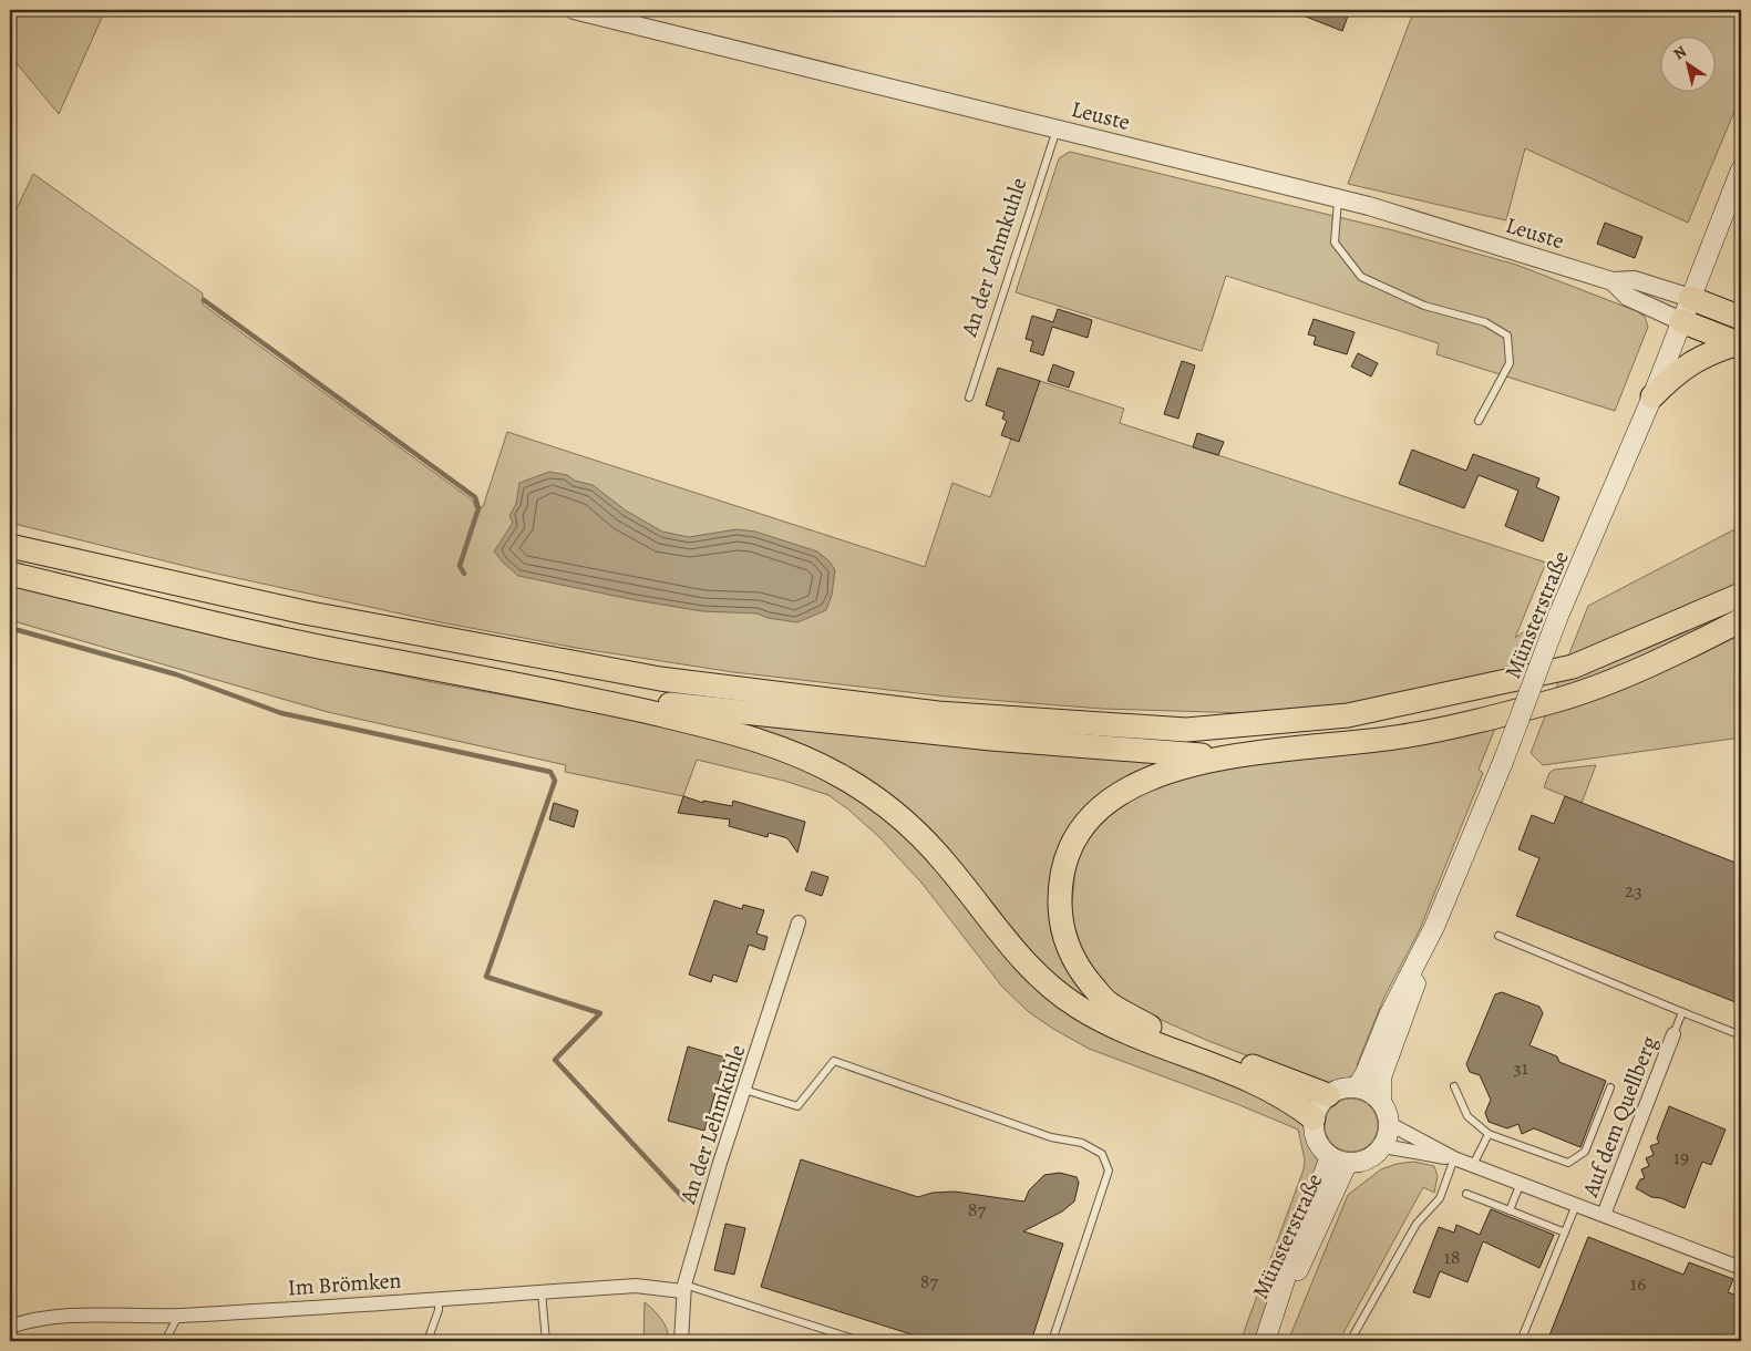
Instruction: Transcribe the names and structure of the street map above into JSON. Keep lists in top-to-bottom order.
{
  "streets": {
    "main road": ["Münsterstraße"],
    "street": [
      "Leuste",
      "An der Lehmkuhle",
      "Auf dem Quellberg",
      "Im Brömken"
    ]
  },
  "crossings": [
    ["Leuste", "An der Lehmkuhle"],
    ["Leuste", "Münsterstraße"],
    ["An der Lehmkuhle", "Im Brömken"],
    ["Münsterstraße", "Auf dem Quellberg"]
  ],
  "house_numbers": [
    "23",
    "31",
    "19",
    "87",
    "18",
    "87",
    "16"
  ],
  "north": "top left"
}
